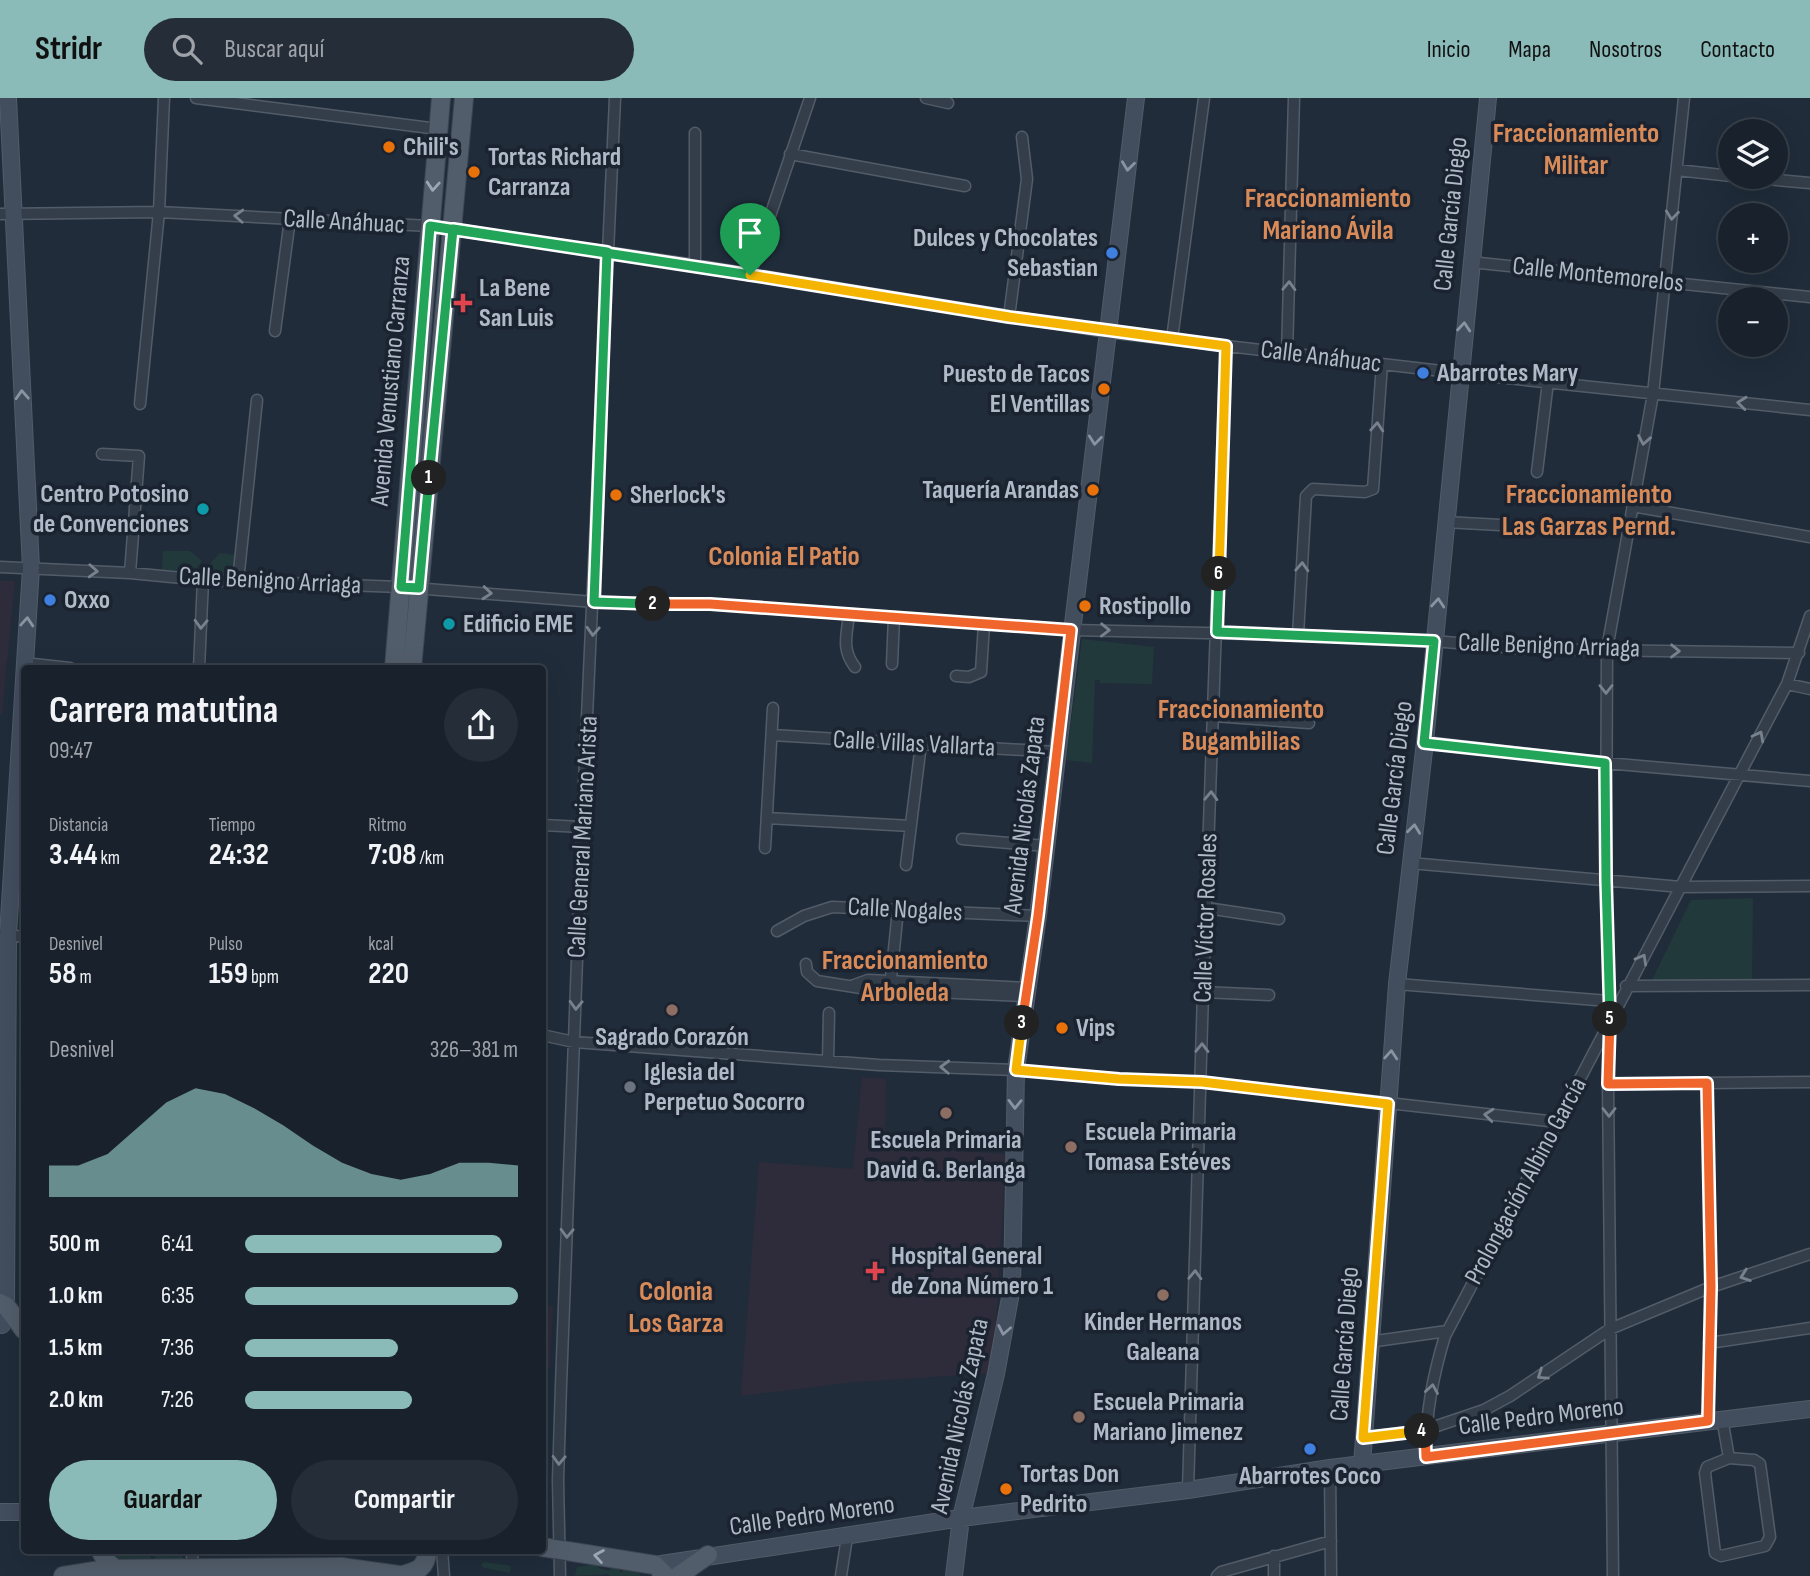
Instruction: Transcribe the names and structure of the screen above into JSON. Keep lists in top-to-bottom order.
{
  "streets": {
    "main road": ["Avenida Venustiano Carranza"],
    "street": [
      "Calle García Diego",
      "Calle Anáhuac",
      "Calle Montemorelos",
      "Calle Benigno Arriaga",
      "Calle Villas Vallarta",
      "Avenida Nicolás Zapata",
      "Calle General Mariano Arista",
      "Calle Nogales",
      "Calle Víctor Rosales",
      "Prolongación Albino García",
      "Calle Pedro Moreno"
    ]
  },
  "crossings": [
    ["Calle García Diego", "Calle Anáhuac"],
    ["Calle García Diego", "Calle Montemorelos"],
    ["Calle García Diego", "Calle Benigno Arriaga"],
    ["Calle García Diego", "Calle Pedro Moreno"],
    ["Calle Anáhuac", "Avenida Venustiano Carranza"],
    ["Calle Anáhuac", "Avenida Nicolás Zapata"],
    ["Calle Anáhuac", "Calle General Mariano Arista"],
    ["Calle Anáhuac", "Calle Víctor Rosales"],
    ["Avenida Venustiano Carranza", "Calle Benigno Arriaga"],
    ["Calle Benigno Arriaga", "Avenida Nicolás Zapata"],
    ["Calle Benigno Arriaga", "Calle General Mariano Arista"],
    ["Calle Benigno Arriaga", "Calle Víctor Rosales"],
    ["Calle Benigno Arriaga", "Prolongación Albino García"],
    ["Calle Villas Vallarta", "Avenida Nicolás Zapata"],
    ["Avenida Nicolás Zapata", "Calle Nogales"],
    ["Avenida Nicolás Zapata", "Calle Pedro Moreno"],
    ["Calle Víctor Rosales", "Calle Pedro Moreno"],
    ["Prolongación Albino García", "Calle Pedro Moreno"]
  ],
  "one_way": ["Calle General Mariano Arista", "Calle Víctor Rosales"],
  "districts": [
    "Fraccionamiento Militar",
    "Fraccionamiento Mariano Ávila",
    "Fraccionamiento Las Garzas Pernd.",
    "Colonia El Patio",
    "Fraccionamiento Bugambilias",
    "Fraccionamiento Arboleda",
    "Colonia Los Garza"
  ],
  "places": {
    "other": [
      "Chili's",
      "Tortas Richard Carranza",
      "Dulces y Chocolates Sebastian",
      "Abarrotes Mary",
      "Puesto de Tacos El Ventillas",
      "Taquería Arandas",
      "Sherlock's",
      "Centro Potosino de Convenciones",
      "Oxxo",
      "Rostipollo",
      "Edificio EME",
      "Sagrado Corazón",
      "Vips",
      "Iglesia del Perpetuo Socorro",
      "Escuela Primaria David G. Berlanga",
      "Escuela Primaria Tomasa Estéves",
      "Kinder Hermanos Galeana",
      "Escuela Primaria Mariano Jimenez",
      "Abarrotes Coco",
      "Tortas Don Pedrito"
    ],
    "health": ["La Bene San Luis", "Hospital General de Zona Número 1"]
  },
  "page": {
    "header": "Stridr",
    "search": "Buscar aquí",
    "nav": [
      "Inicio",
      "Mapa",
      "Nosotros",
      "Contacto"
    ],
    "map_buttons": ["+", "−"],
    "pins": [
      "1",
      "6",
      "2",
      "5",
      "3",
      "4"
    ],
    "heading": ["Carrera matutina", "09:47"],
    "stats": [
      ["Distancia", "3.44 km"],
      ["Tiempo", "24:32"],
      ["Ritmo", "7:08 /km"],
      ["Desnivel", "58 m"],
      ["Pulso", "159 bpm"],
      ["kcal", "220"]
    ],
    "chart": ["Desnivel", "326–381 m"],
    "list": [
      {
        "name": "500 m",
        "note": "6:41"
      },
      {
        "name": "1.0 km",
        "note": "6:35"
      },
      {
        "name": "1.5 km",
        "note": "7:36"
      },
      {
        "name": "2.0 km",
        "note": "7:26"
      }
    ],
    "buttons": ["Guardar", "Compartir"]
  }
}
